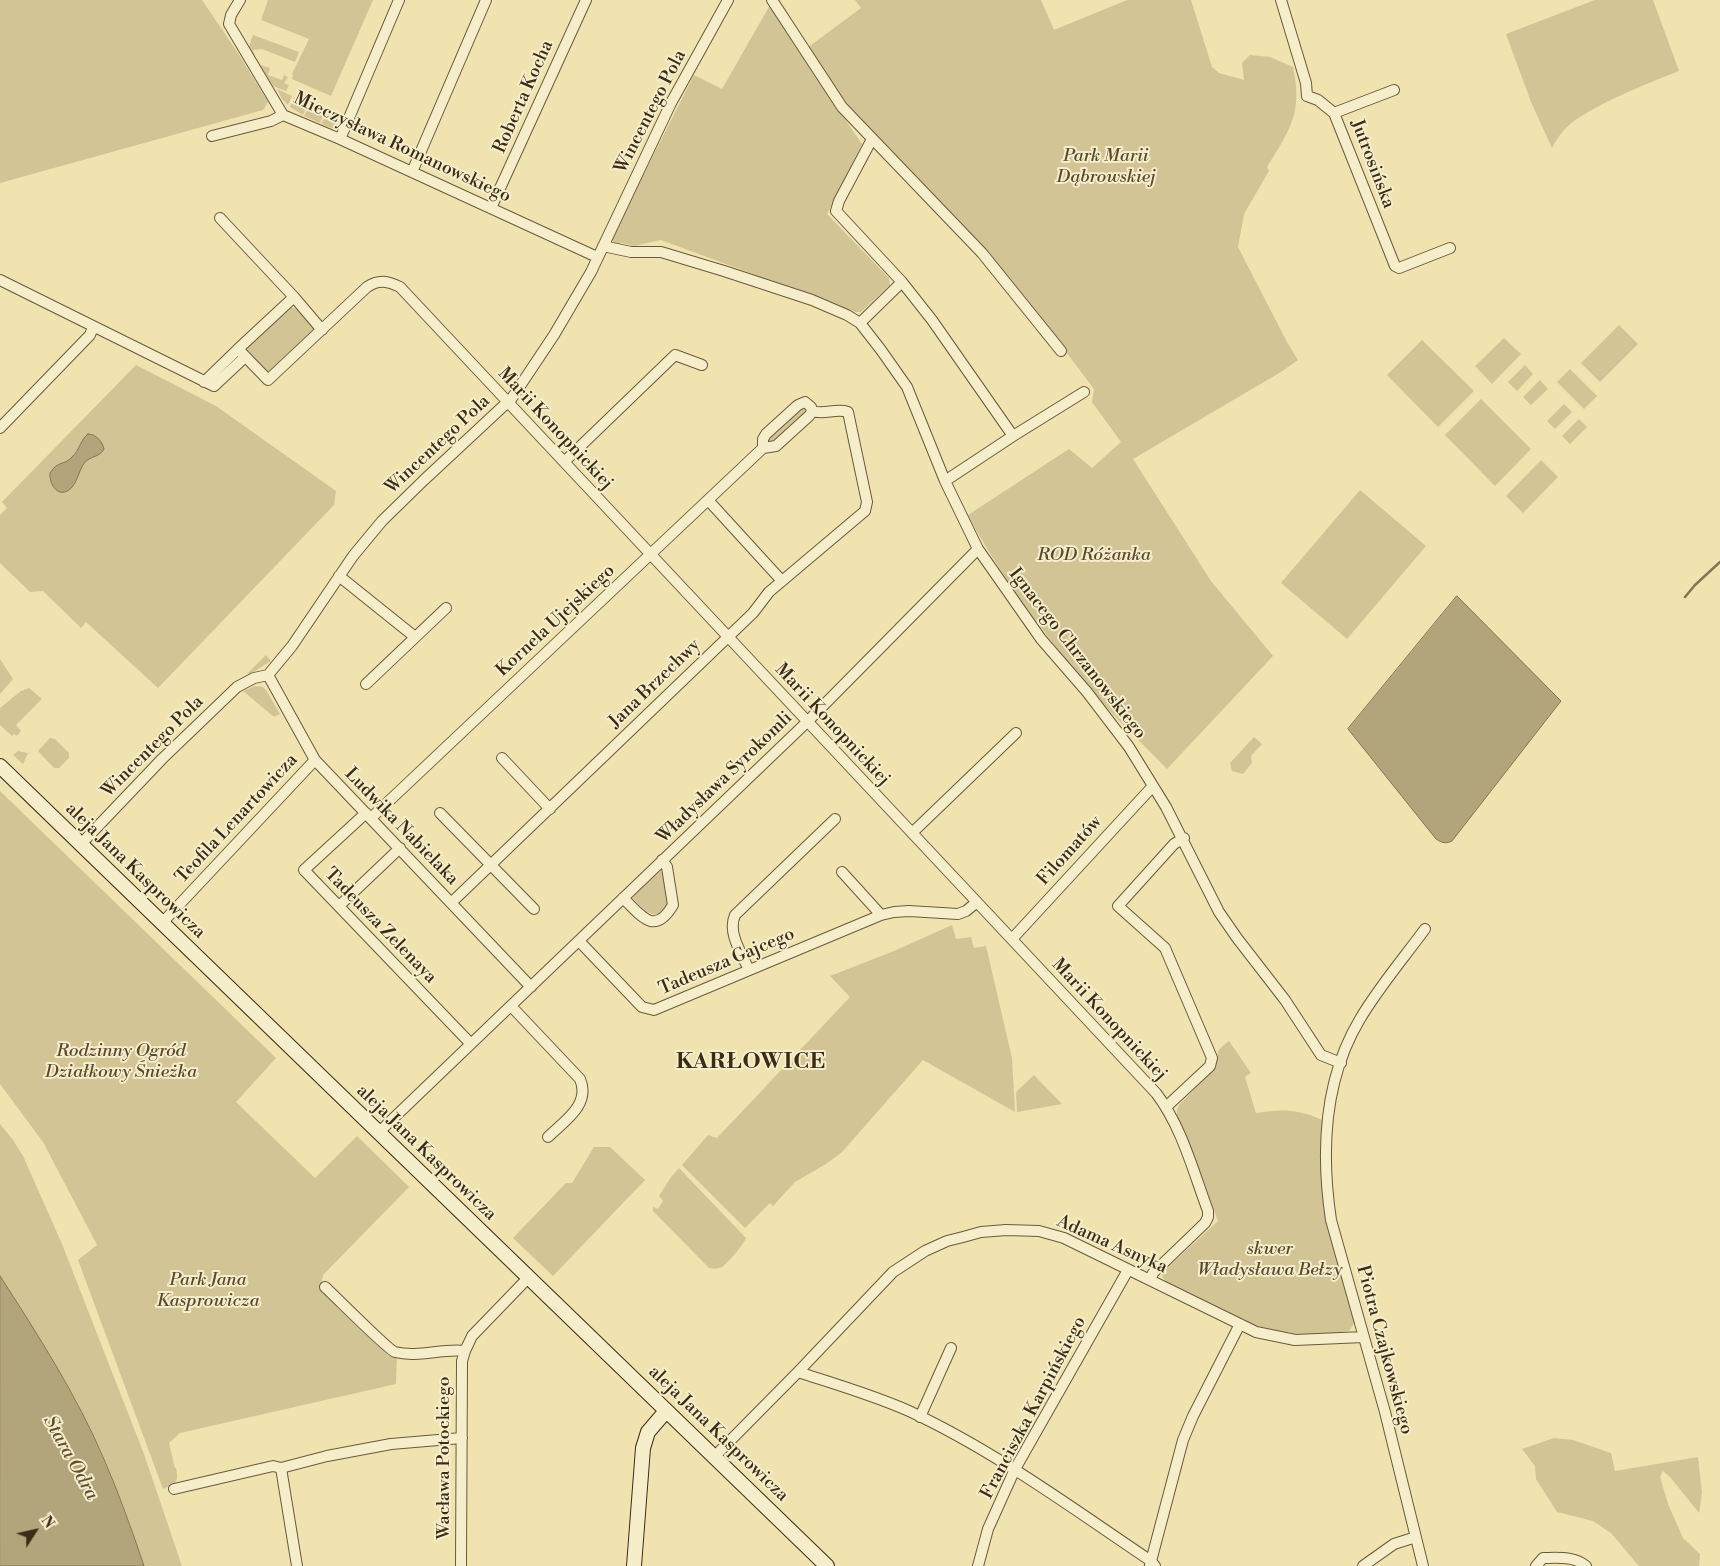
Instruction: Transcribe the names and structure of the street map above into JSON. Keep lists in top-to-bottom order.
{
  "streets": {
    "street": [
      "Roberta Kocha",
      "Wincentego Pola",
      "Mieczysława Romanowskiego",
      "Jutrosińska",
      "Marii Konopnickiej",
      "Kornela Ujejskiego",
      "Ignacego Chrzanowskiego",
      "Jana Brzechwy",
      "Władysława Syrokomli",
      "Teofila Lenartowicza",
      "Ludwika Nabielaka",
      "Filomatów",
      "aleja Jana Kasprowicza",
      "Tadeusza Zelenaya",
      "Tadeusza Gajcego",
      "Adama Asnyka",
      "Piotra Czajkowskiego",
      "Franciszka Karpińskiego",
      "Wacława Potockiego"
    ]
  },
  "crossings": [
    ["Roberta Kocha", "Mieczysława Romanowskiego"],
    ["Wincentego Pola", "Mieczysława Romanowskiego"],
    ["Wincentego Pola", "Marii Konopnickiej"],
    ["Wincentego Pola", "Ignacego Chrzanowskiego"],
    ["Wincentego Pola", "Ludwika Nabielaka"],
    ["Wincentego Pola", "aleja Jana Kasprowicza"],
    ["Marii Konopnickiej", "Kornela Ujejskiego"],
    ["Marii Konopnickiej", "Jana Brzechwy"],
    ["Marii Konopnickiej", "Władysława Syrokomli"],
    ["Marii Konopnickiej", "Filomatów"],
    ["Marii Konopnickiej", "Tadeusza Gajcego"],
    ["Marii Konopnickiej", "Adama Asnyka"],
    ["Kornela Ujejskiego", "Jana Brzechwy"],
    ["Kornela Ujejskiego", "Ludwika Nabielaka"],
    ["Kornela Ujejskiego", "Tadeusza Zelenaya"],
    ["Ignacego Chrzanowskiego", "Władysława Syrokomli"],
    ["Ignacego Chrzanowskiego", "Filomatów"],
    ["Ignacego Chrzanowskiego", "Piotra Czajkowskiego"],
    ["Jana Brzechwy", "Ludwika Nabielaka"],
    ["Władysława Syrokomli", "Ludwika Nabielaka"],
    ["Władysława Syrokomli", "aleja Jana Kasprowicza"],
    ["Władysława Syrokomli", "Tadeusza Zelenaya"],
    ["Władysława Syrokomli", "Tadeusza Gajcego"],
    ["Teofila Lenartowicza", "Ludwika Nabielaka"],
    ["Teofila Lenartowicza", "aleja Jana Kasprowicza"],
    ["Ludwika Nabielaka", "Tadeusza Zelenaya"],
    ["aleja Jana Kasprowicza", "Adama Asnyka"],
    ["aleja Jana Kasprowicza", "Wacława Potockiego"],
    ["Adama Asnyka", "Piotra Czajkowskiego"],
    ["Adama Asnyka", "Franciszka Karpińskiego"]
  ],
  "districts": ["KARŁOWICE"],
  "water": ["Stara Odra"],
  "parks": [
    "Park Marii Dąbrowskiej",
    "ROD Różanka",
    "Rodzinny Ogród Działkowy Śnieżka",
    "skwer Władysława Bełzy",
    "Park Jana Kasprowicza"
  ],
  "north": "top right"
}
